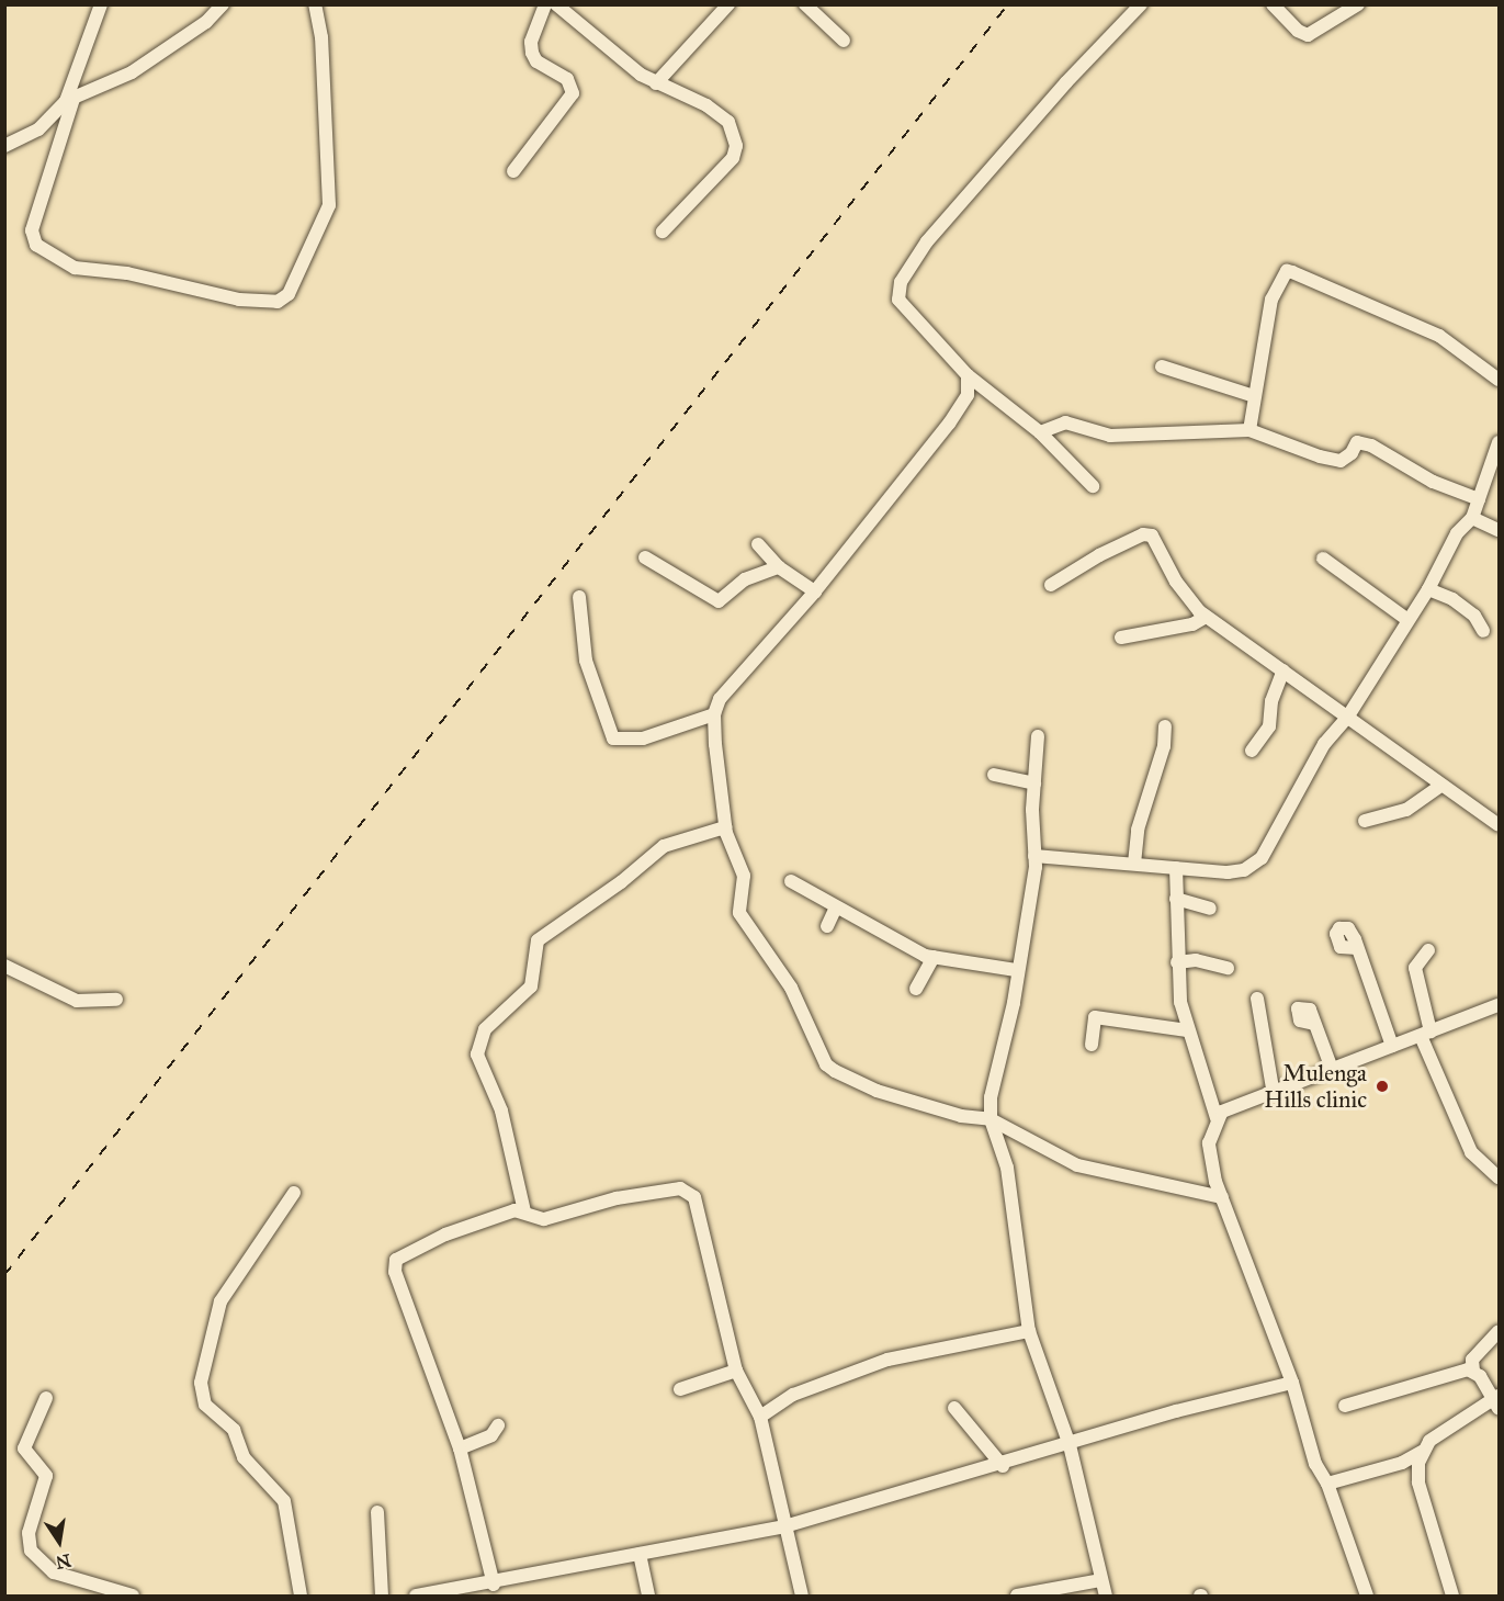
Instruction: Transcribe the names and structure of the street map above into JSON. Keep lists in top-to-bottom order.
{
  "places": ["Mulenga Hills clinic"],
  "north": "bottom"
}
